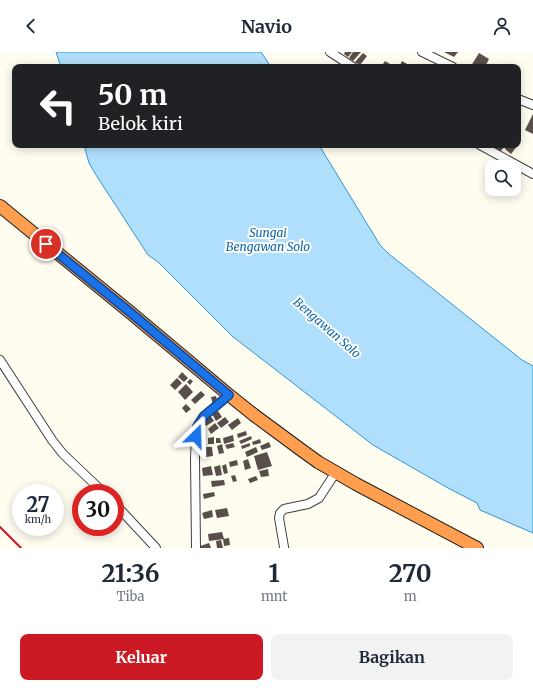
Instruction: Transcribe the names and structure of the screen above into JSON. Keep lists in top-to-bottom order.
{
  "water": ["Sungai Bengawan Solo", "Bengawan Solo"],
  "page": {
    "header": "Navio",
    "turn": ["50 m", "Belok kiri"],
    "speed": "27 km/h",
    "limit": "30",
    "eta": [
      "21:36",
      "Tiba",
      "1",
      "mnt",
      "270",
      "m"
    ],
    "buttons": ["Keluar", "Bagikan"]
  }
}
